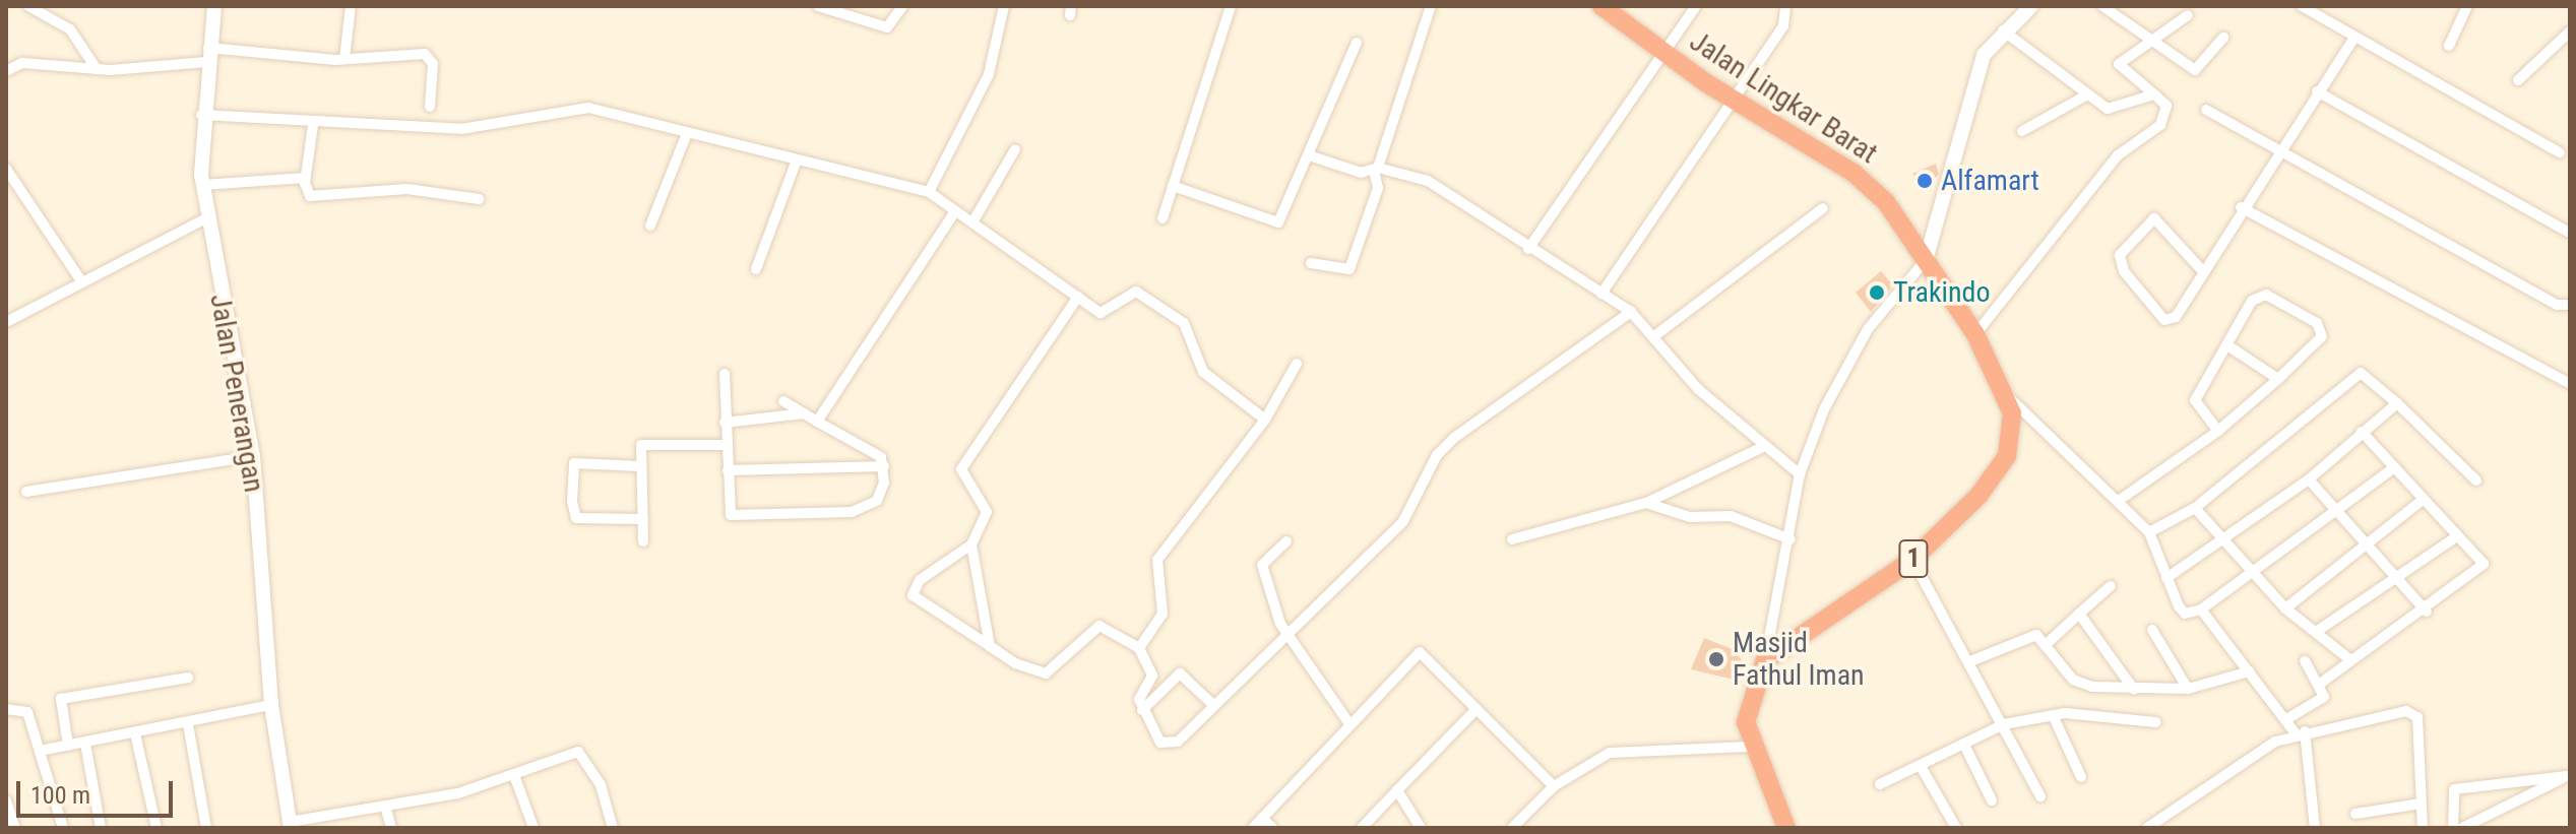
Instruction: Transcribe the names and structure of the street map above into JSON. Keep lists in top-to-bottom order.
{
  "streets": {
    "highway": ["Jalan Lingkar Barat", "1"],
    "street": ["Jalan Penerangan"]
  },
  "places": ["Alfamart", "Trakindo", "Masjid Fathul Iman"],
  "scale_bar": "100 m"
}
